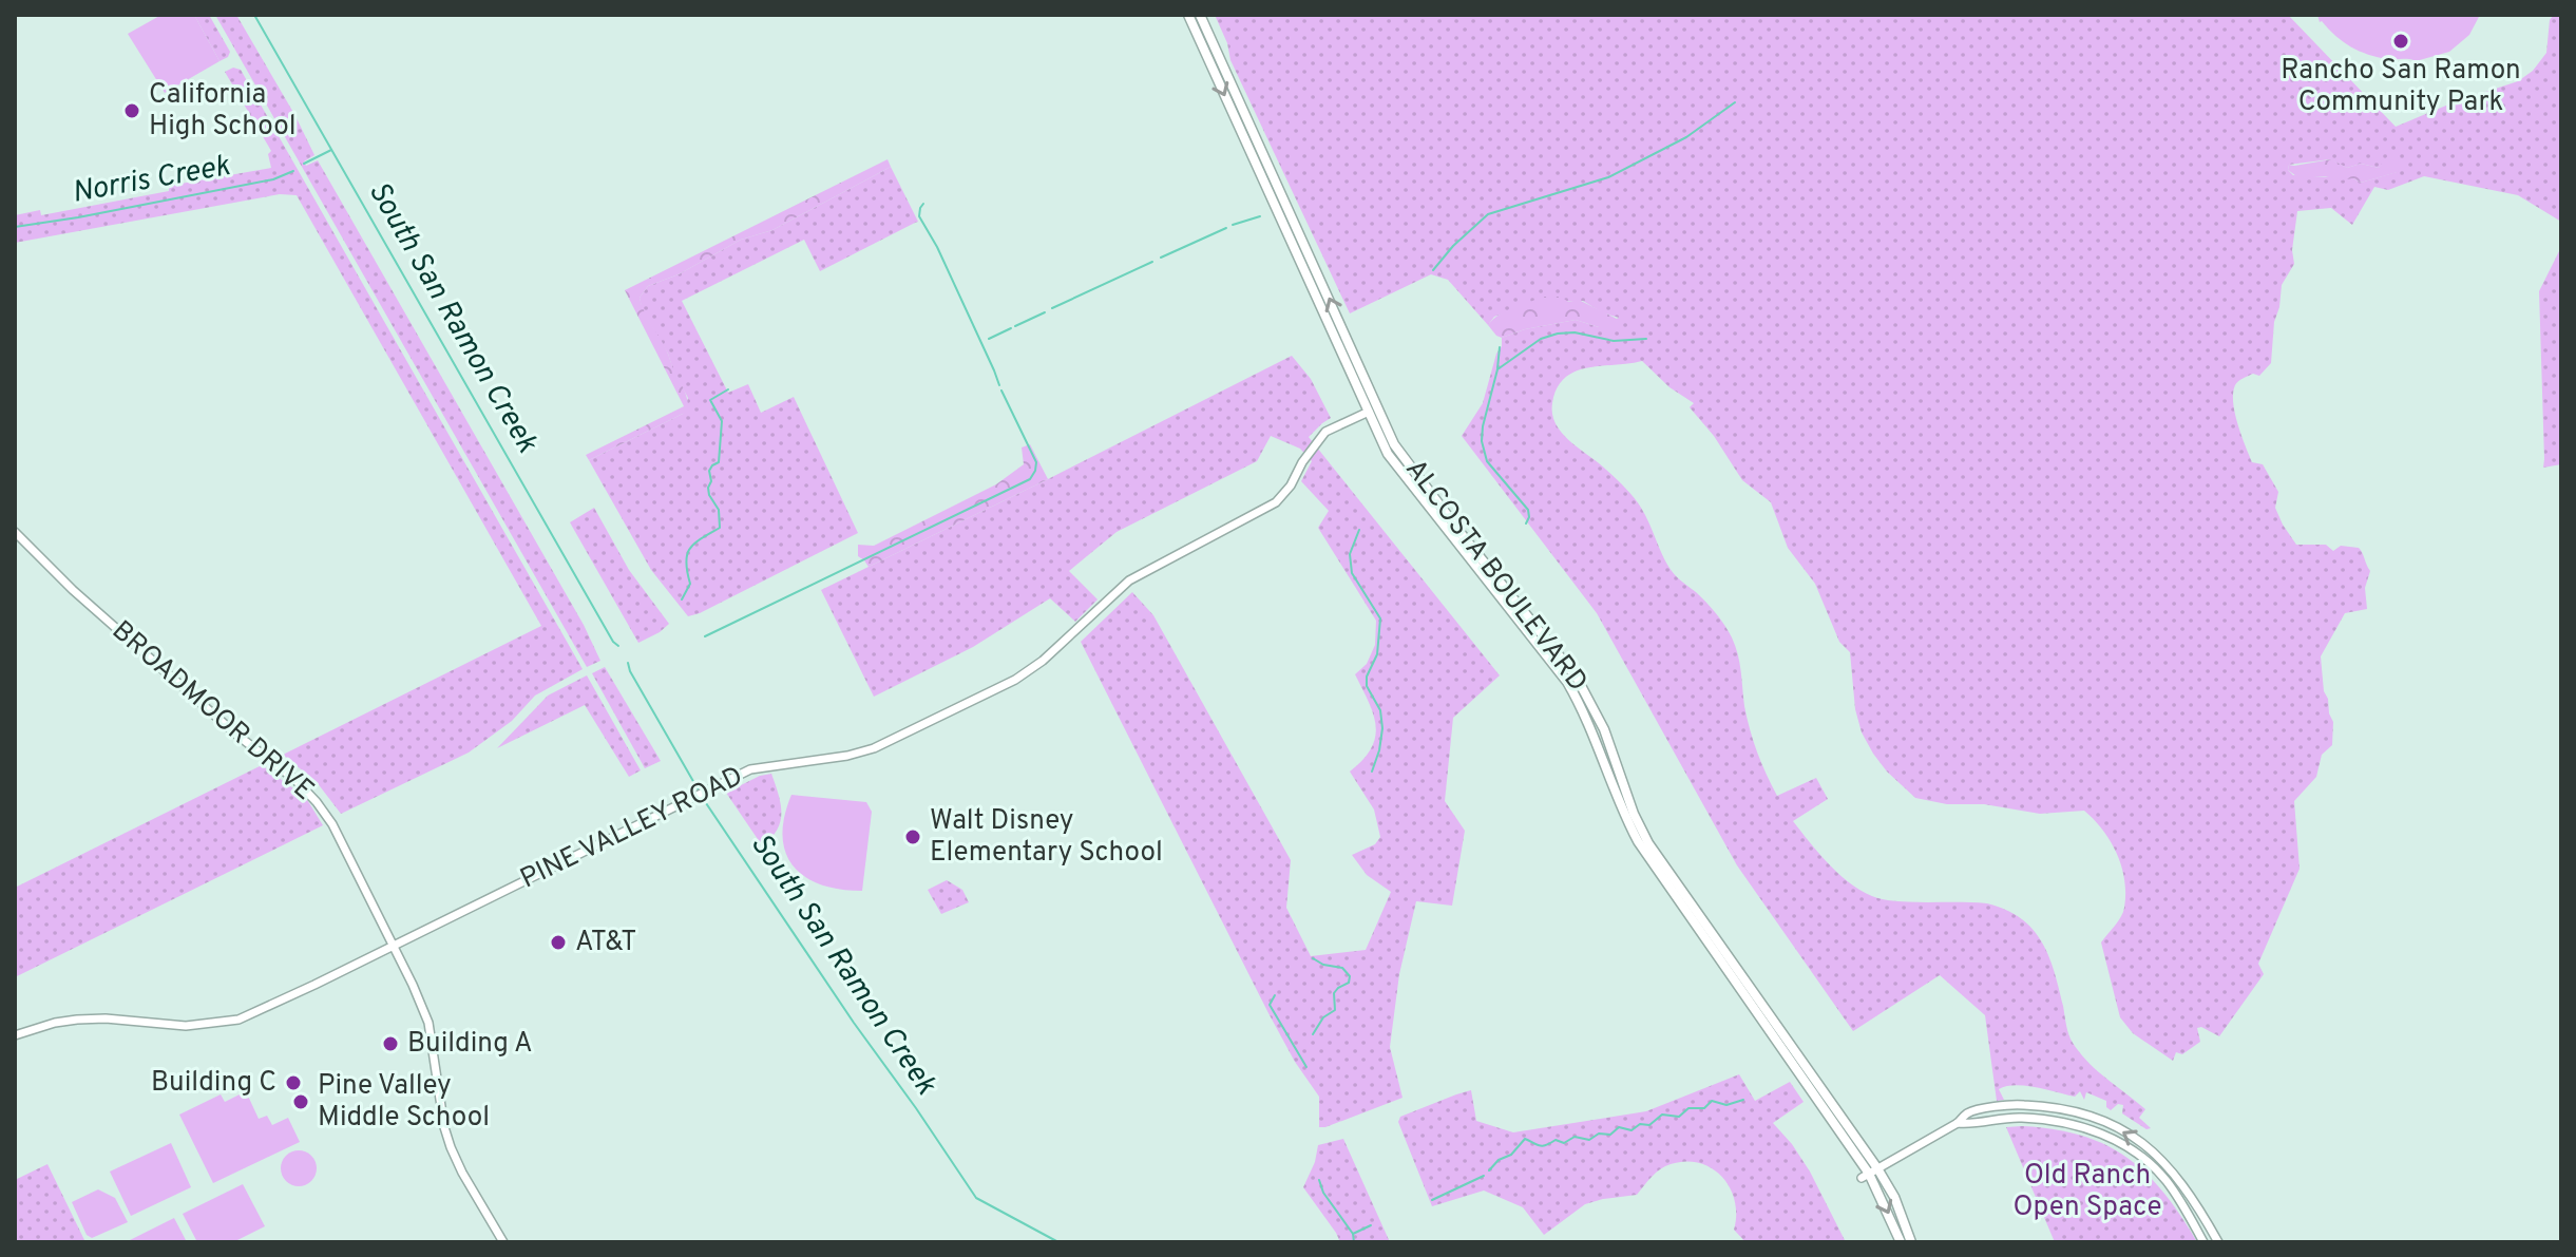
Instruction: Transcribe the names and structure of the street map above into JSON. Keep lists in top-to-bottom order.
{
  "streets": {
    "main road": ["ALCOSTA BOULEVARD"],
    "street": ["BROADMOOR DRIVE", "PINE VALLEY ROAD"]
  },
  "crossings": [
    ["ALCOSTA BOULEVARD", "PINE VALLEY ROAD"],
    ["BROADMOOR DRIVE", "PINE VALLEY ROAD"]
  ],
  "water": ["Norris Creek", "South San Ramon Creek"],
  "parks": ["Old Ranch Open Space"],
  "places": [
    "Rancho San Ramon Community Park",
    "California High School",
    "Walt Disney Elementary School",
    "AT&T",
    "Building A",
    "Building C",
    "Pine Valley Middle School"
  ]
}
